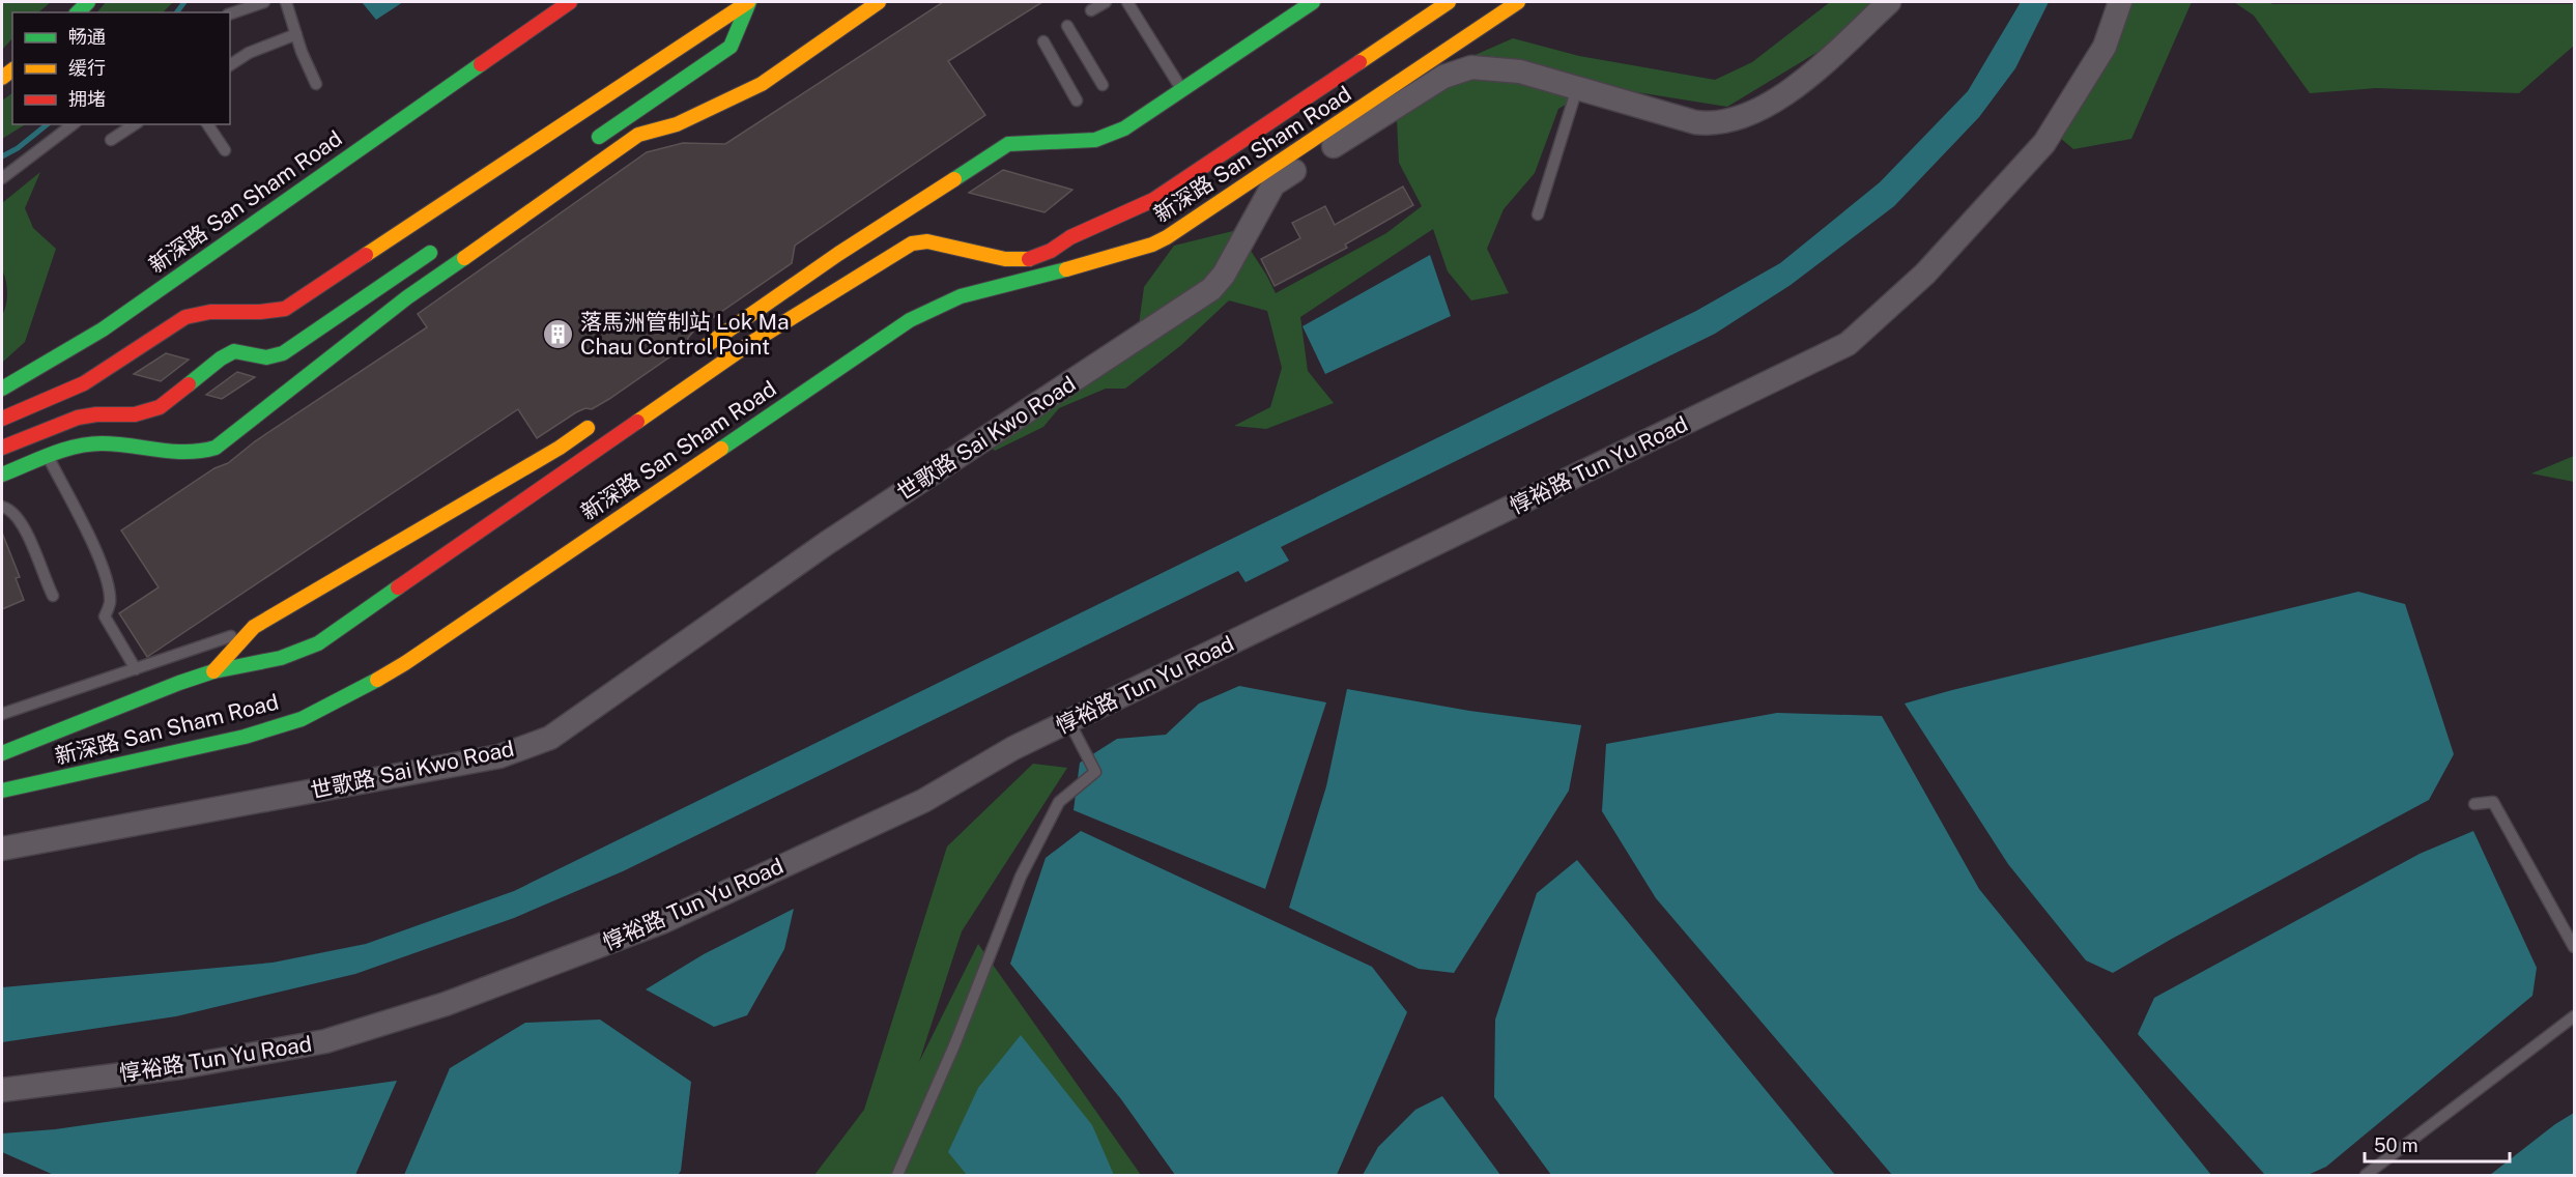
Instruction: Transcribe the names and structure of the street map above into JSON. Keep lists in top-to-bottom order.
{
  "streets": {
    "main road": ["新深路 San Sham Road"],
    "street": ["世歌路 Sai Kwo Road", "惇裕路 Tun Yu Road"]
  },
  "places": {
    "building": ["落馬洲管制站 Lok Ma Chau Control Point"]
  },
  "legend": ["畅通", "缓行", "拥堵"],
  "scale_bar": "50 m"
}
